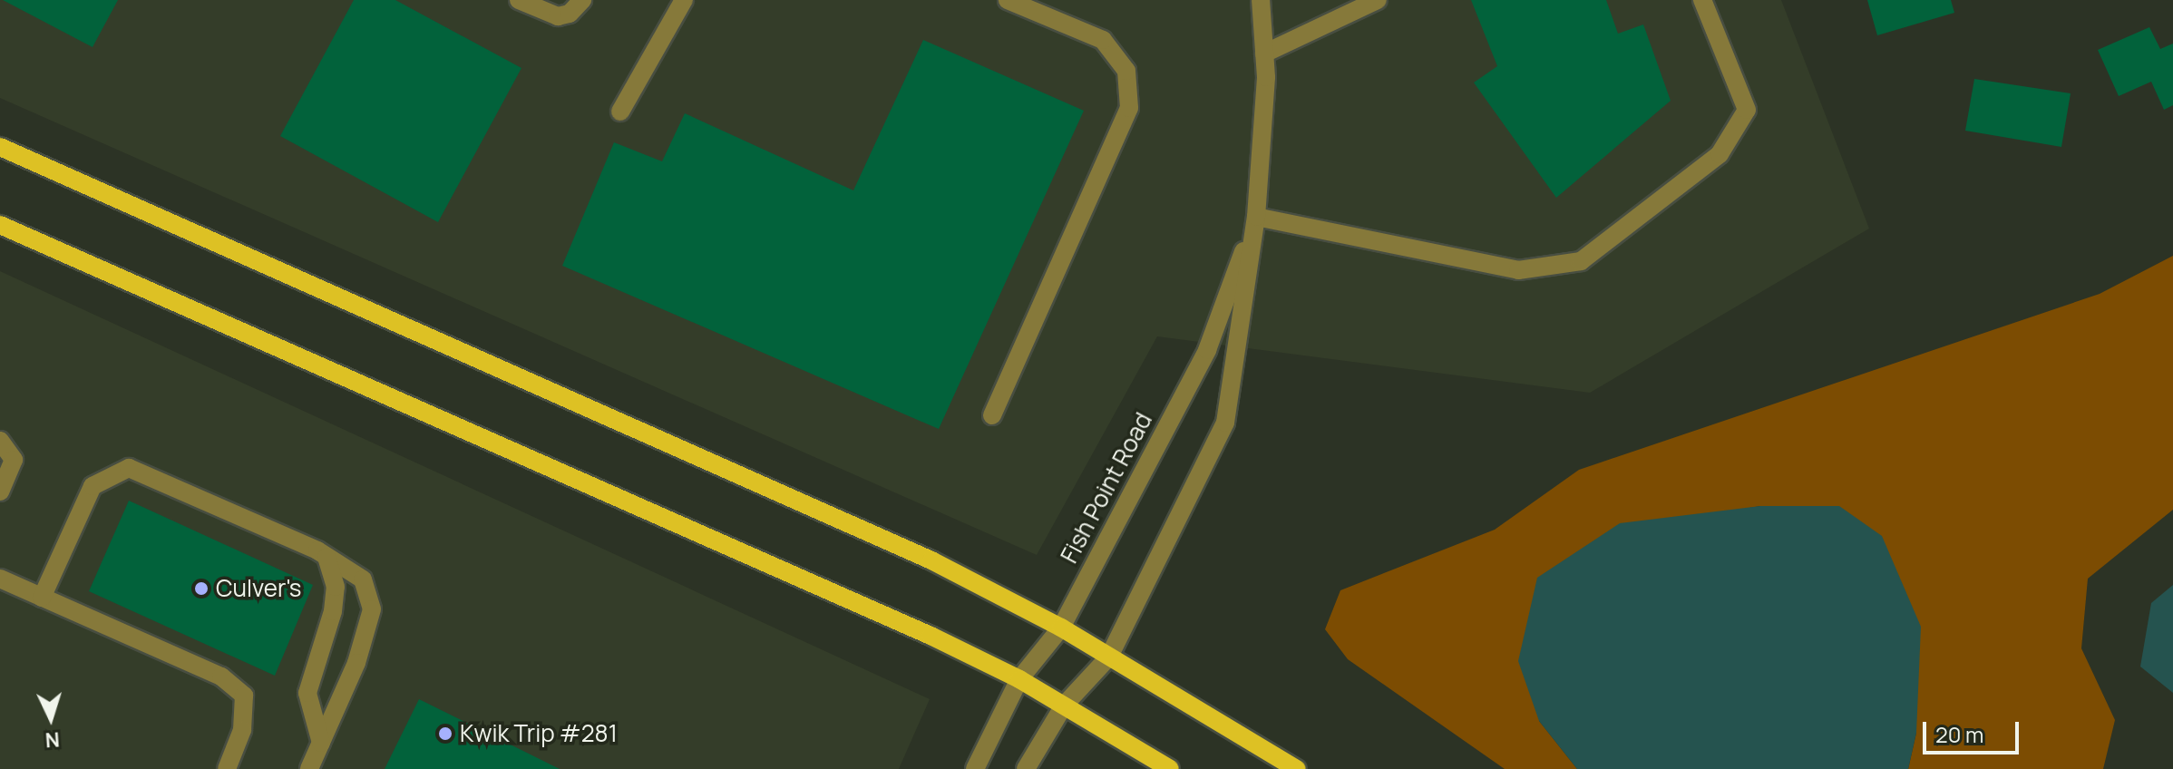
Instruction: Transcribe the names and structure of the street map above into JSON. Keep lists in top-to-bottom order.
{
  "streets": {
    "street": ["Fish Point Road"]
  },
  "places": ["Culver's", "Kwik Trip #281"],
  "scale_bar": "20 m",
  "north": "bottom"
}
